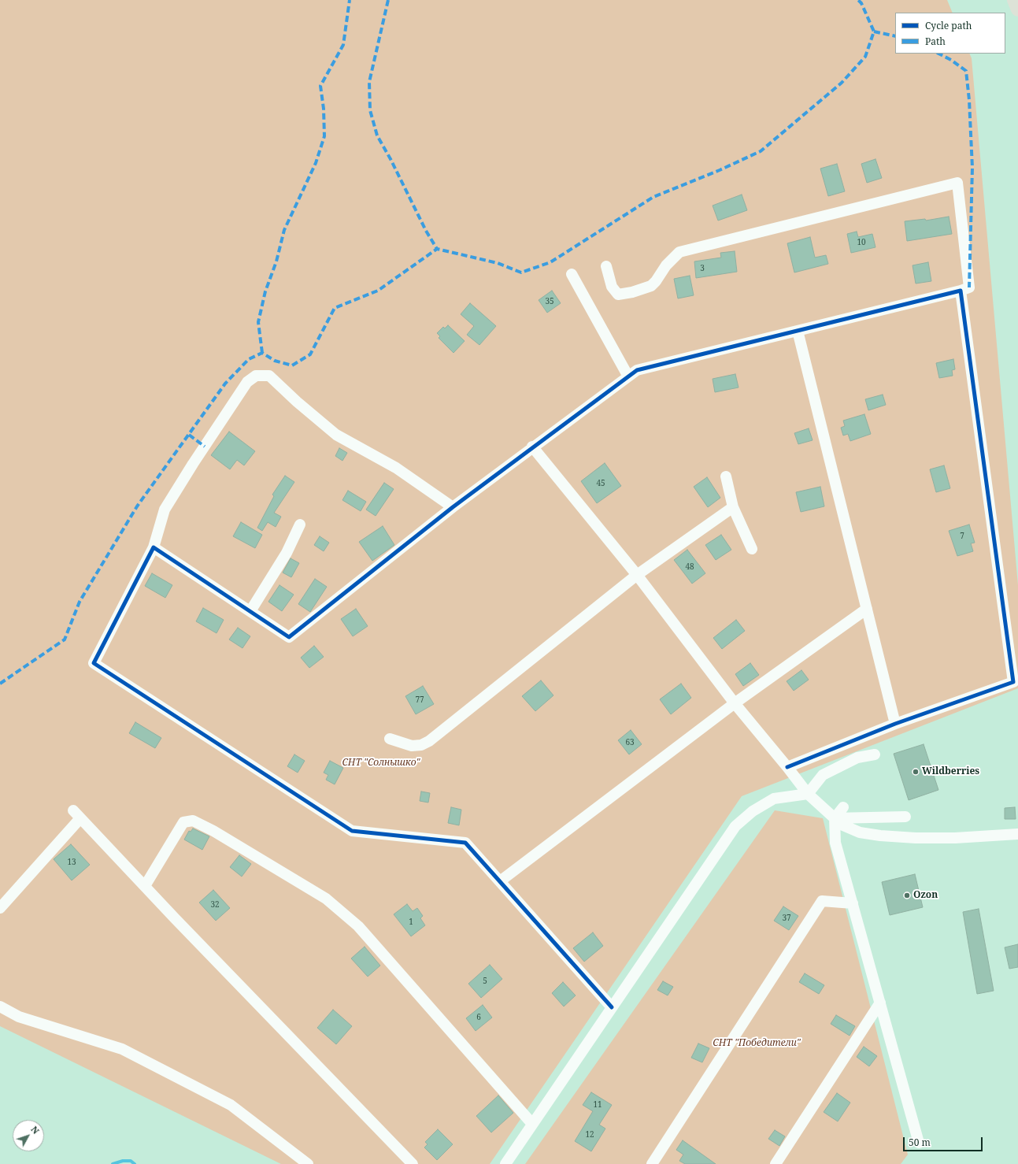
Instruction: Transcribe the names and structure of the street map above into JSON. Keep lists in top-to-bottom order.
{
  "parks": ["СНТ \"Солнышко\"", "СНТ \"Победители\""],
  "places": ["Wildberries", "Ozon"],
  "house_numbers": [
    "10",
    "3",
    "35",
    "45",
    "7",
    "48",
    "77",
    "63",
    "13",
    "32",
    "37",
    "1",
    "5",
    "6",
    "11",
    "12"
  ],
  "legend": ["Cycle path", "Path"],
  "scale_bar": "50 m",
  "north": "top right"
}
